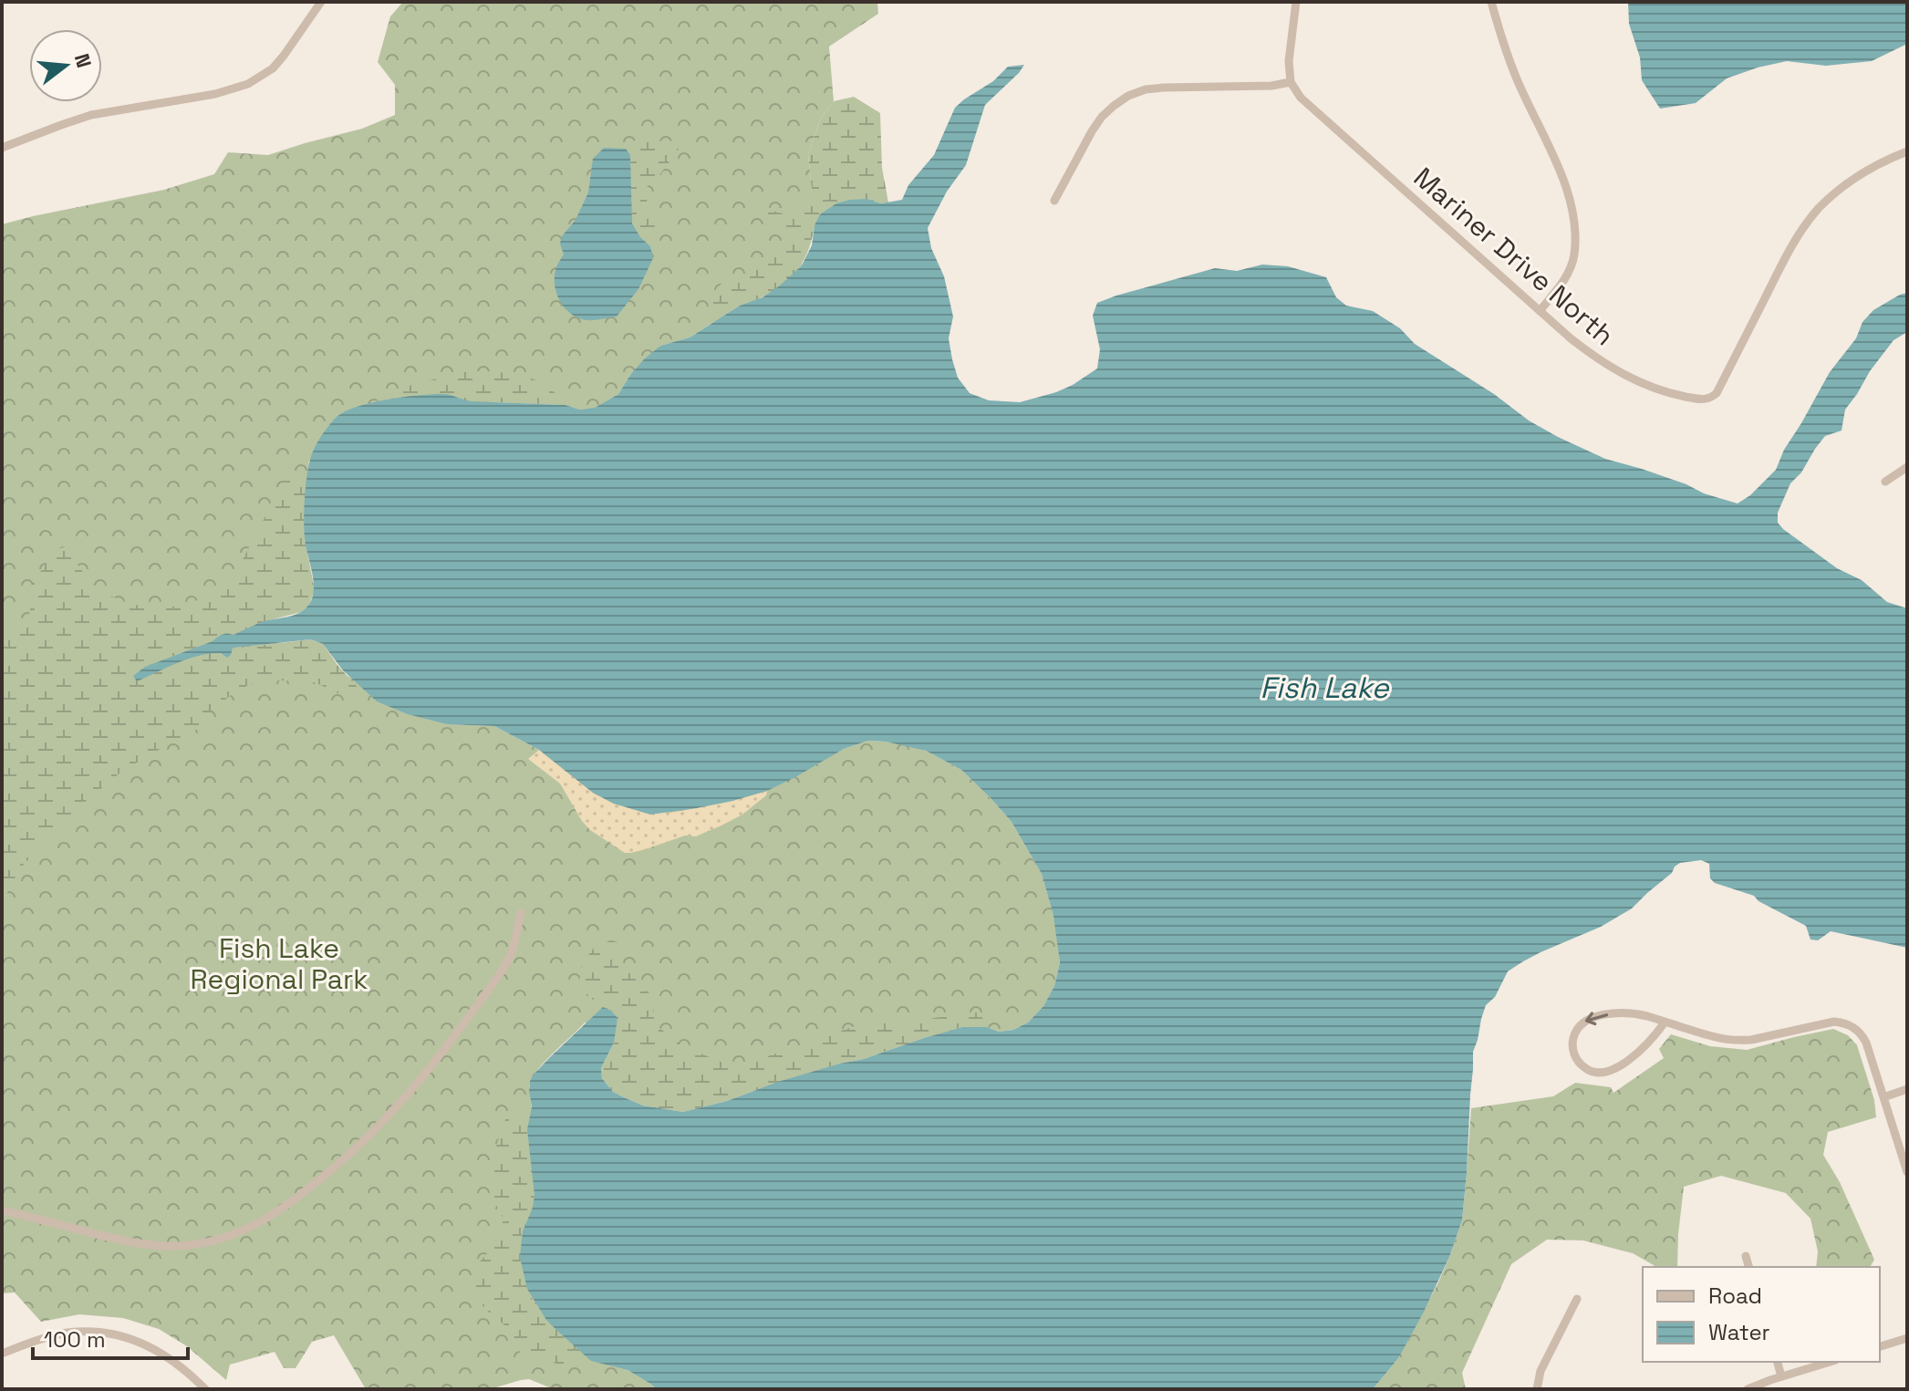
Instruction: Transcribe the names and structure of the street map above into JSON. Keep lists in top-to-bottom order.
{
  "streets": {
    "street": ["Mariner Drive North"]
  },
  "water": ["Fish Lake"],
  "parks": ["Fish Lake Regional Park"],
  "legend": ["Road", "Water"],
  "scale_bar": "100 m",
  "north": "right"
}
